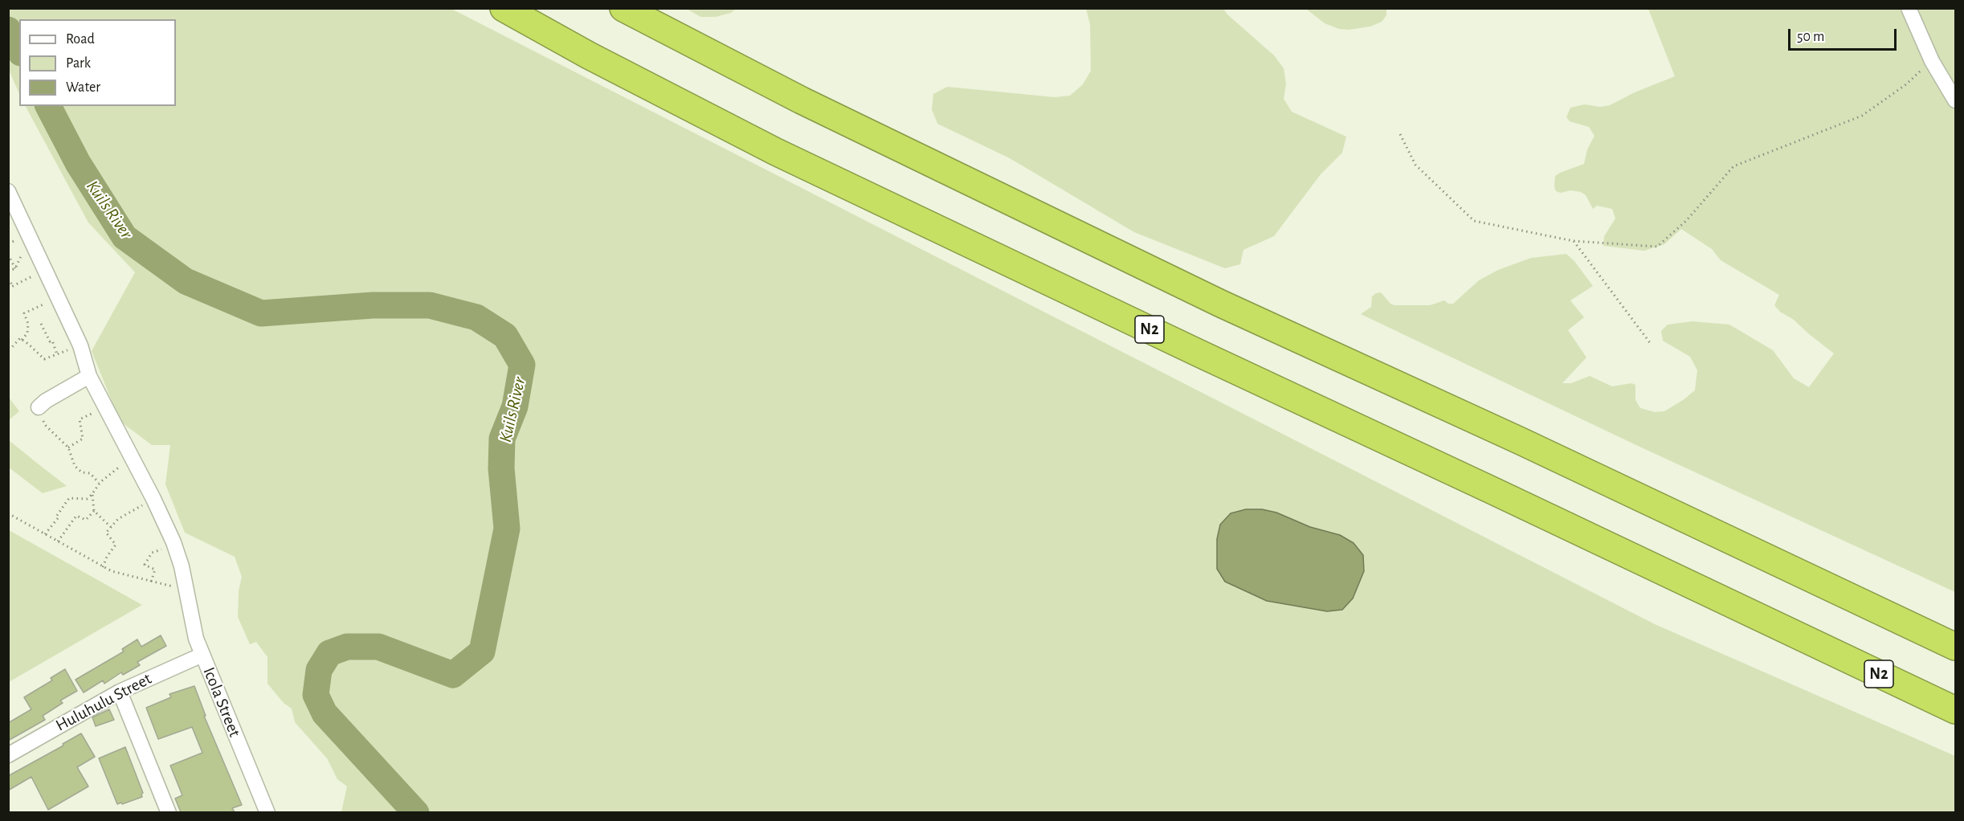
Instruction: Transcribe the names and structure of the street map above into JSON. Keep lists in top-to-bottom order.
{
  "streets": {
    "highway": ["N2"],
    "street": ["Huluhulu Street", "Icola Street"]
  },
  "crossings": [
    ["Huluhulu Street", "Icola Street"]
  ],
  "water": ["Kuils River"],
  "legend": ["Road", "Park", "Water"],
  "scale_bar": "50 m"
}
